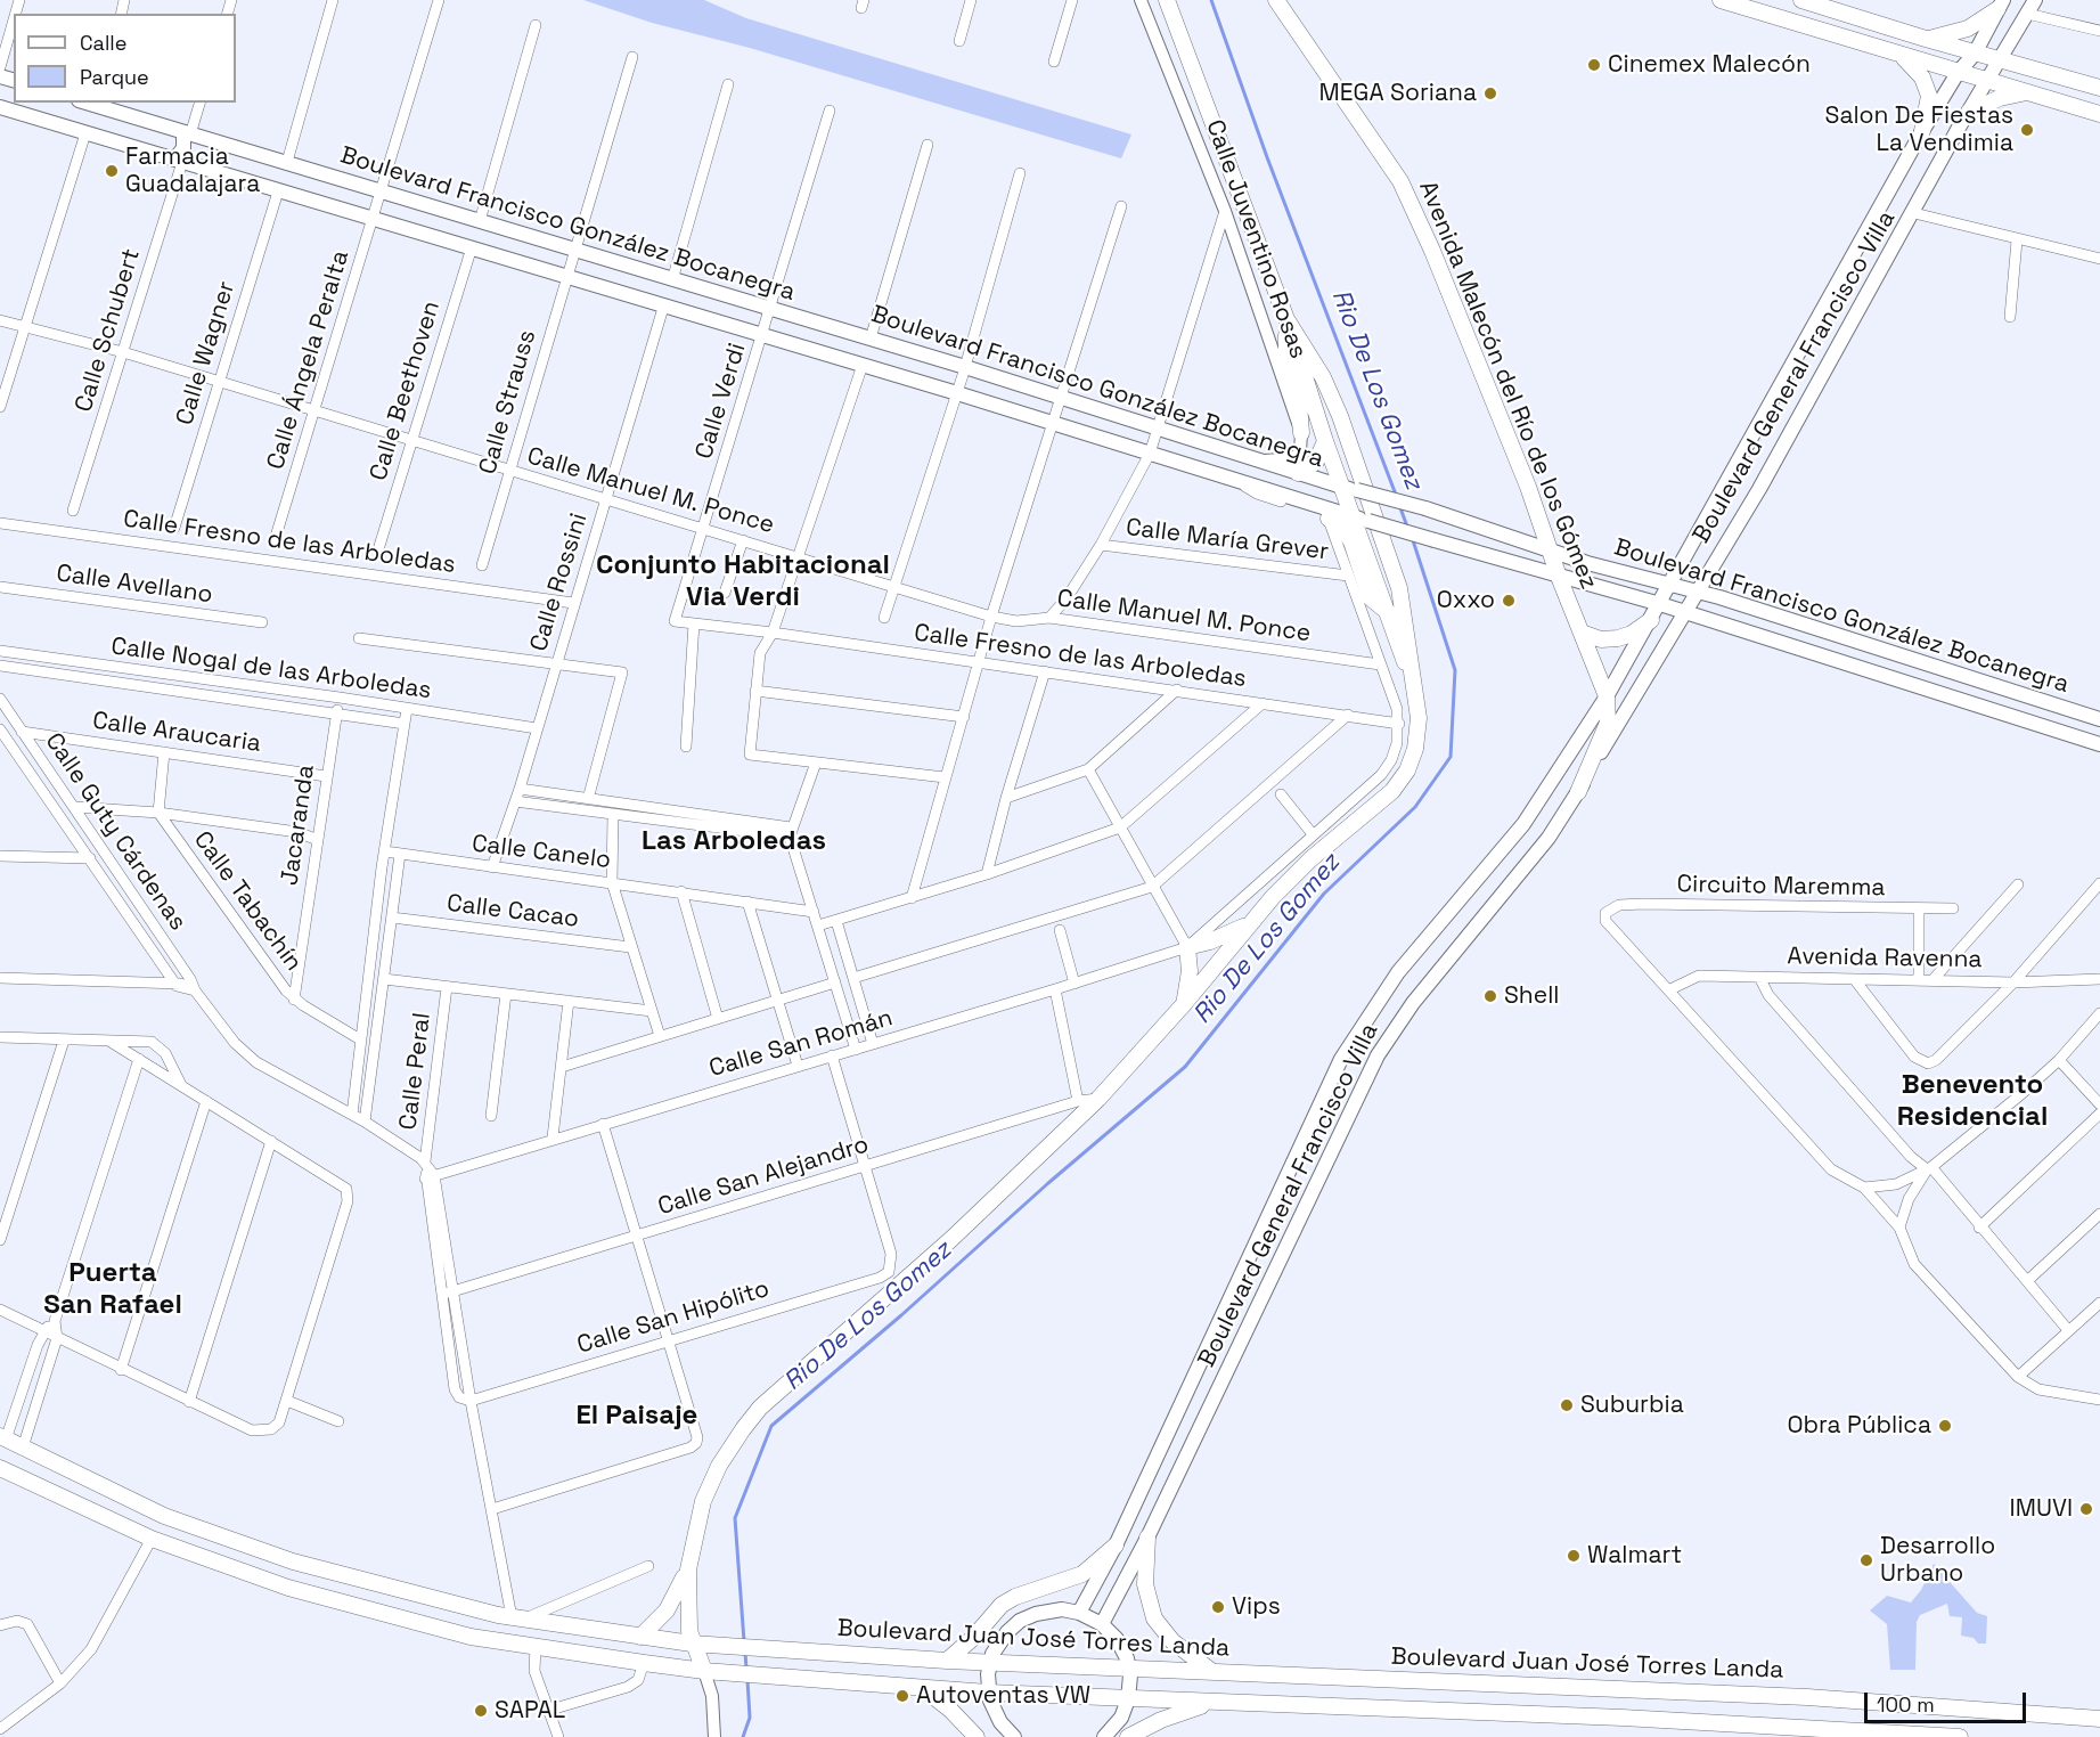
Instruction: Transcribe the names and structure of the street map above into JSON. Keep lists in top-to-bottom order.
{
  "streets": {
    "main road": [
      "Boulevard Francisco González Bocanegra",
      "Boulevard General Francisco Villa",
      "Avenida Malecón del Río de los Gómez",
      "Boulevard Juan José Torres Landa"
    ],
    "street": [
      "Calle Juventino Rosas",
      "Calle Schubert",
      "Calle Wagner",
      "Calle Ángela Peralta",
      "Calle Beethoven",
      "Calle Verdi",
      "Calle Strauss",
      "Calle Manuel M. Ponce",
      "Calle María Grever",
      "Calle Fresno de las Arboledas",
      "Calle Rossini",
      "Calle Avellano",
      "Calle Nogal de las Arboledas",
      "Calle Araucaria",
      "Jacaranda",
      "Calle Guty Cárdenas",
      "Calle Canelo",
      "Circuito Maremma",
      "Calle Tabachín",
      "Calle Cacao",
      "Avenida Ravenna",
      "Calle San Román",
      "Calle Peral",
      "Calle San Alejandro",
      "Calle San Hipólito"
    ]
  },
  "crossings": [
    ["Boulevard Francisco González Bocanegra", "Calle Schubert"],
    ["Boulevard Francisco González Bocanegra", "Calle Wagner"],
    ["Boulevard Francisco González Bocanegra", "Calle Ángela Peralta"],
    ["Boulevard Francisco González Bocanegra", "Boulevard General Francisco Villa"],
    ["Boulevard Francisco González Bocanegra", "Avenida Malecón del Río de los Gómez"],
    ["Boulevard Francisco González Bocanegra", "Calle Beethoven"],
    ["Boulevard Francisco González Bocanegra", "Calle Verdi"],
    ["Boulevard Francisco González Bocanegra", "Calle Strauss"],
    ["Boulevard Francisco González Bocanegra", "Calle Rossini"],
    ["Calle Schubert", "Calle Manuel M. Ponce"],
    ["Calle Wagner", "Calle Manuel M. Ponce"],
    ["Calle Ángela Peralta", "Calle Manuel M. Ponce"],
    ["Boulevard General Francisco Villa", "Avenida Malecón del Río de los Gómez"],
    ["Calle Beethoven", "Calle Manuel M. Ponce"],
    ["Calle Verdi", "Calle Manuel M. Ponce"],
    ["Calle Verdi", "Calle Fresno de las Arboledas"],
    ["Calle Strauss", "Calle Manuel M. Ponce"],
    ["Calle Manuel M. Ponce", "Calle Rossini"],
    ["Calle Fresno de las Arboledas", "Calle Rossini"],
    ["Calle Rossini", "Calle Nogal de las Arboledas"],
    ["Calle Rossini", "Calle Canelo"],
    ["Calle Nogal de las Arboledas", "Jacaranda"],
    ["Calle Araucaria", "Jacaranda"],
    ["Calle Araucaria", "Calle Guty Cárdenas"],
    ["Jacaranda", "Calle Tabachín"],
    ["Calle Guty Cárdenas", "Calle San Román"],
    ["Calle Guty Cárdenas", "Calle Peral"],
    ["Circuito Maremma", "Avenida Ravenna"],
    ["Calle San Román", "Calle Peral"],
    ["Calle San Alejandro", "Calle San Hipólito"]
  ],
  "districts": [
    "Conjunto Habitacional Via Verdi",
    "Las Arboledas",
    "Benevento Residencial",
    "Puerta San Rafael",
    "El Paisaje"
  ],
  "water": ["Rio De Los Gomez"],
  "places": [
    "Cinemex Malecón",
    "MEGA Soriana",
    "Salon De Fiestas La Vendimia",
    "Farmacia Guadalajara",
    "Oxxo",
    "Shell",
    "Suburbia",
    "Obra Pública",
    "IMUVI",
    "Walmart",
    "Desarrollo Urbano",
    "Vips",
    "Autoventas VW",
    "SAPAL"
  ],
  "legend": ["Calle", "Parque"],
  "scale_bar": "100 m"
}
